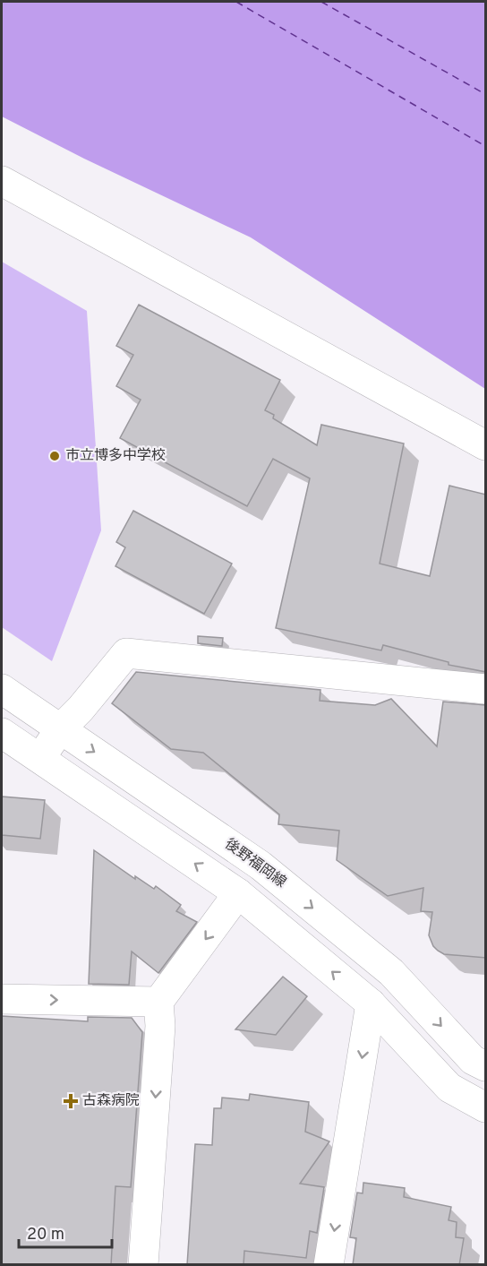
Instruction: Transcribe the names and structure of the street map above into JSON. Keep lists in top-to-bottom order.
{
  "streets": {
    "street": ["後野福岡線"]
  },
  "places": {
    "other": ["市立博多中学校"],
    "health": ["古森病院"]
  },
  "scale_bar": "20 m"
}
